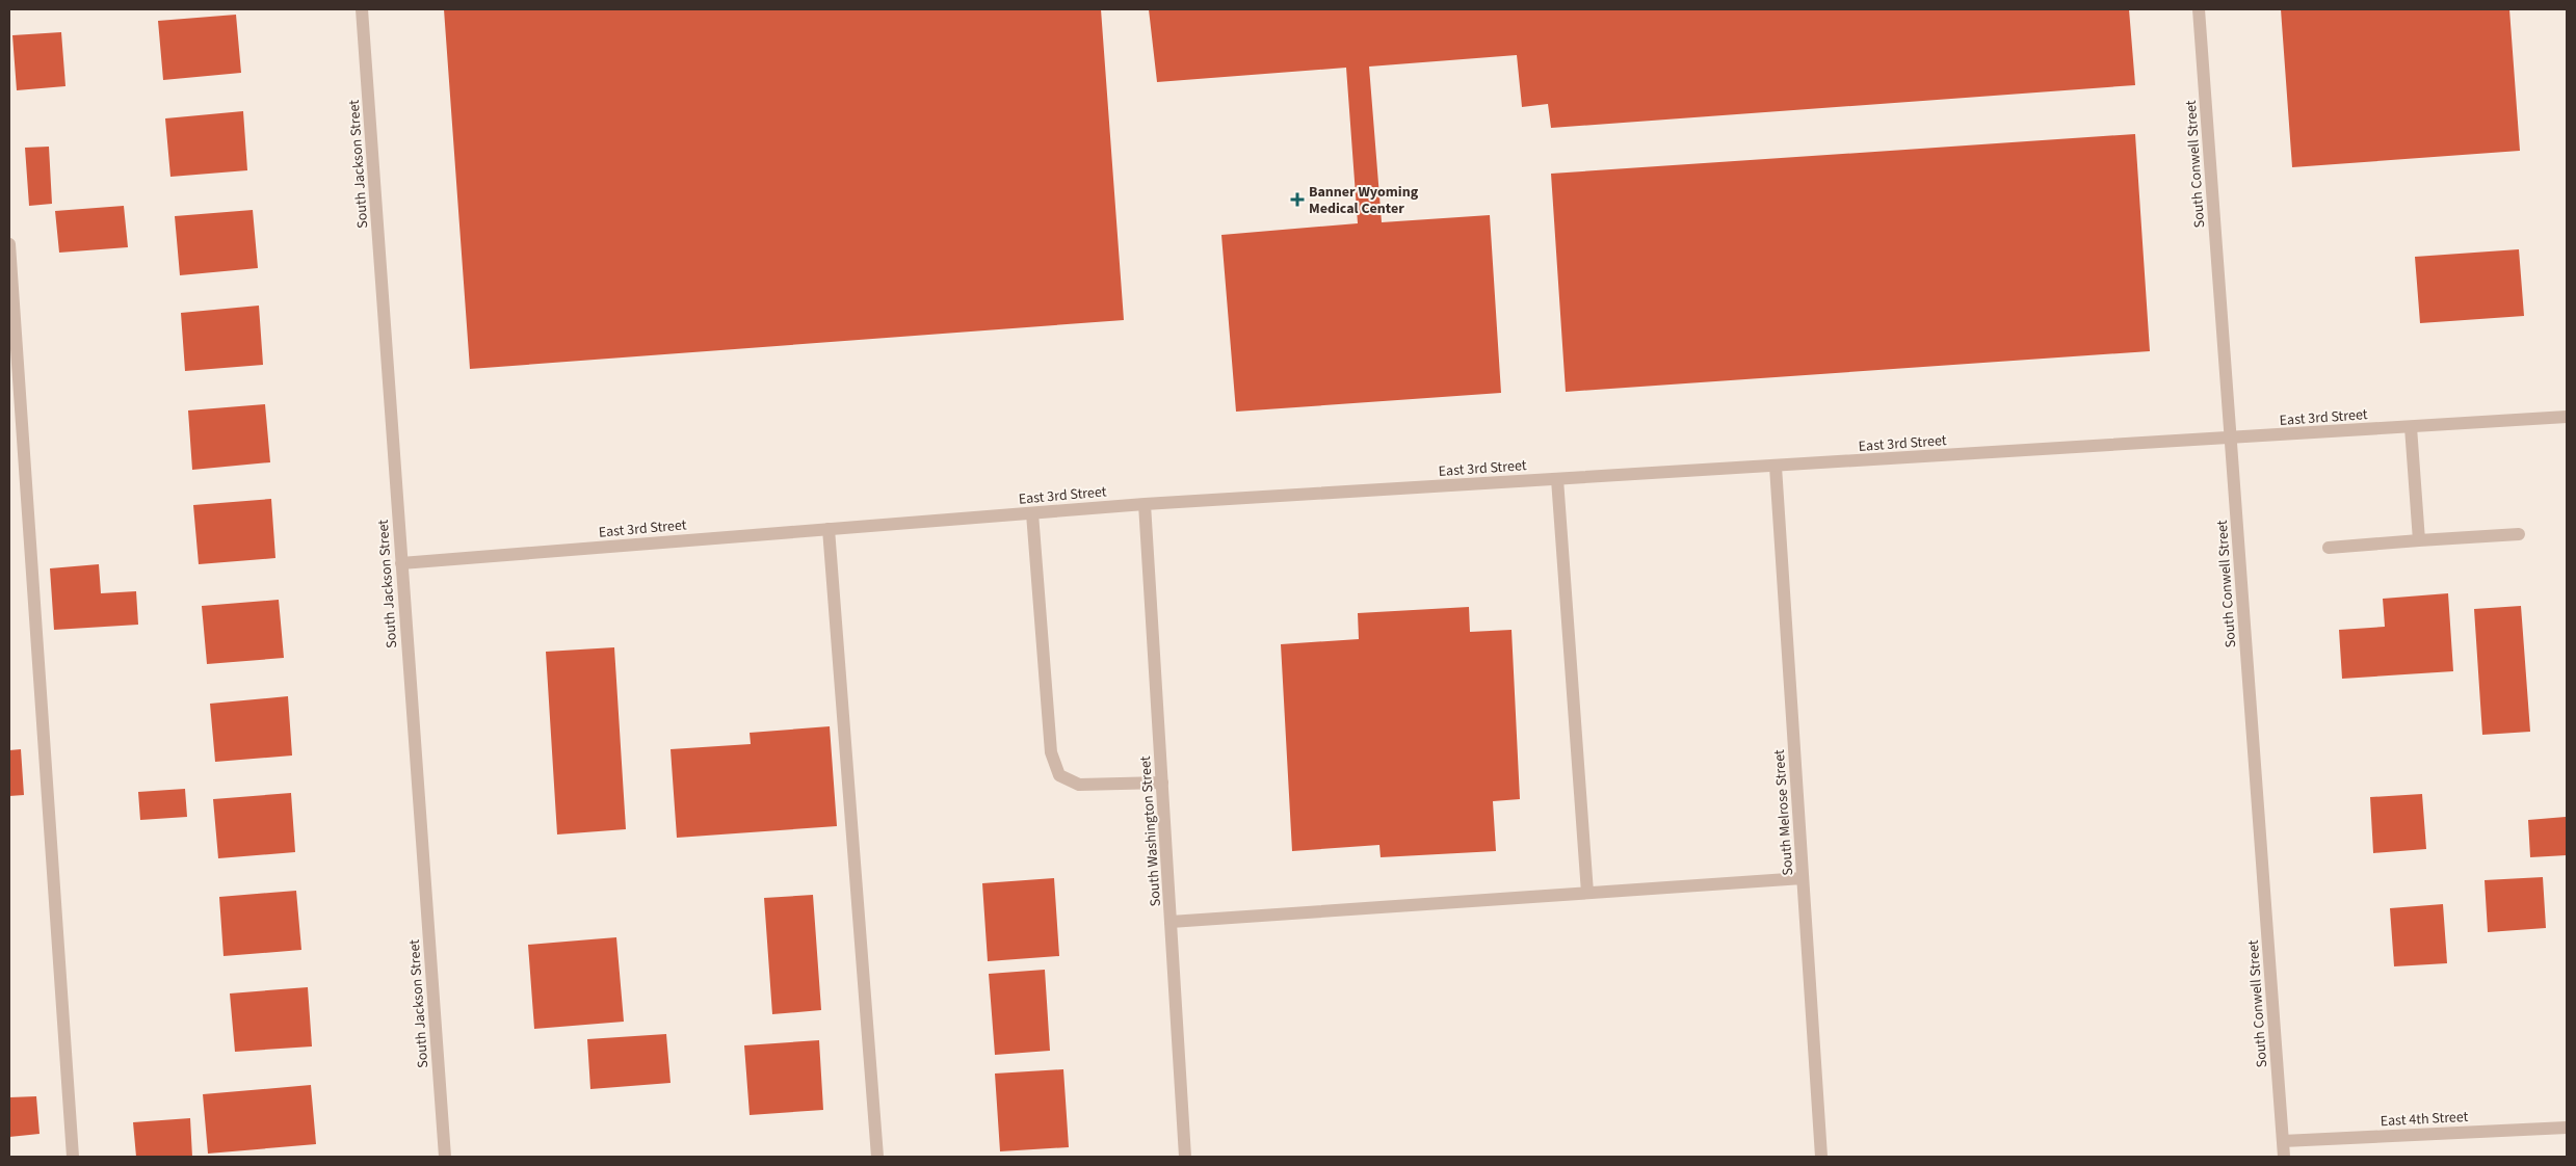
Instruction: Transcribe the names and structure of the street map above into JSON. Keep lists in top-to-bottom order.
{
  "streets": {
    "street": [
      "South Jackson Street",
      "South Conwell Street",
      "East 3rd Street",
      "South Melrose Street",
      "South Washington Street",
      "East 4th Street"
    ]
  },
  "crossings": [
    ["South Jackson Street", "East 3rd Street"],
    ["South Conwell Street", "East 3rd Street"],
    ["South Conwell Street", "East 4th Street"],
    ["East 3rd Street", "South Melrose Street"],
    ["East 3rd Street", "South Washington Street"]
  ],
  "places": {
    "health": ["Banner Wyoming Medical Center"]
  }
}
